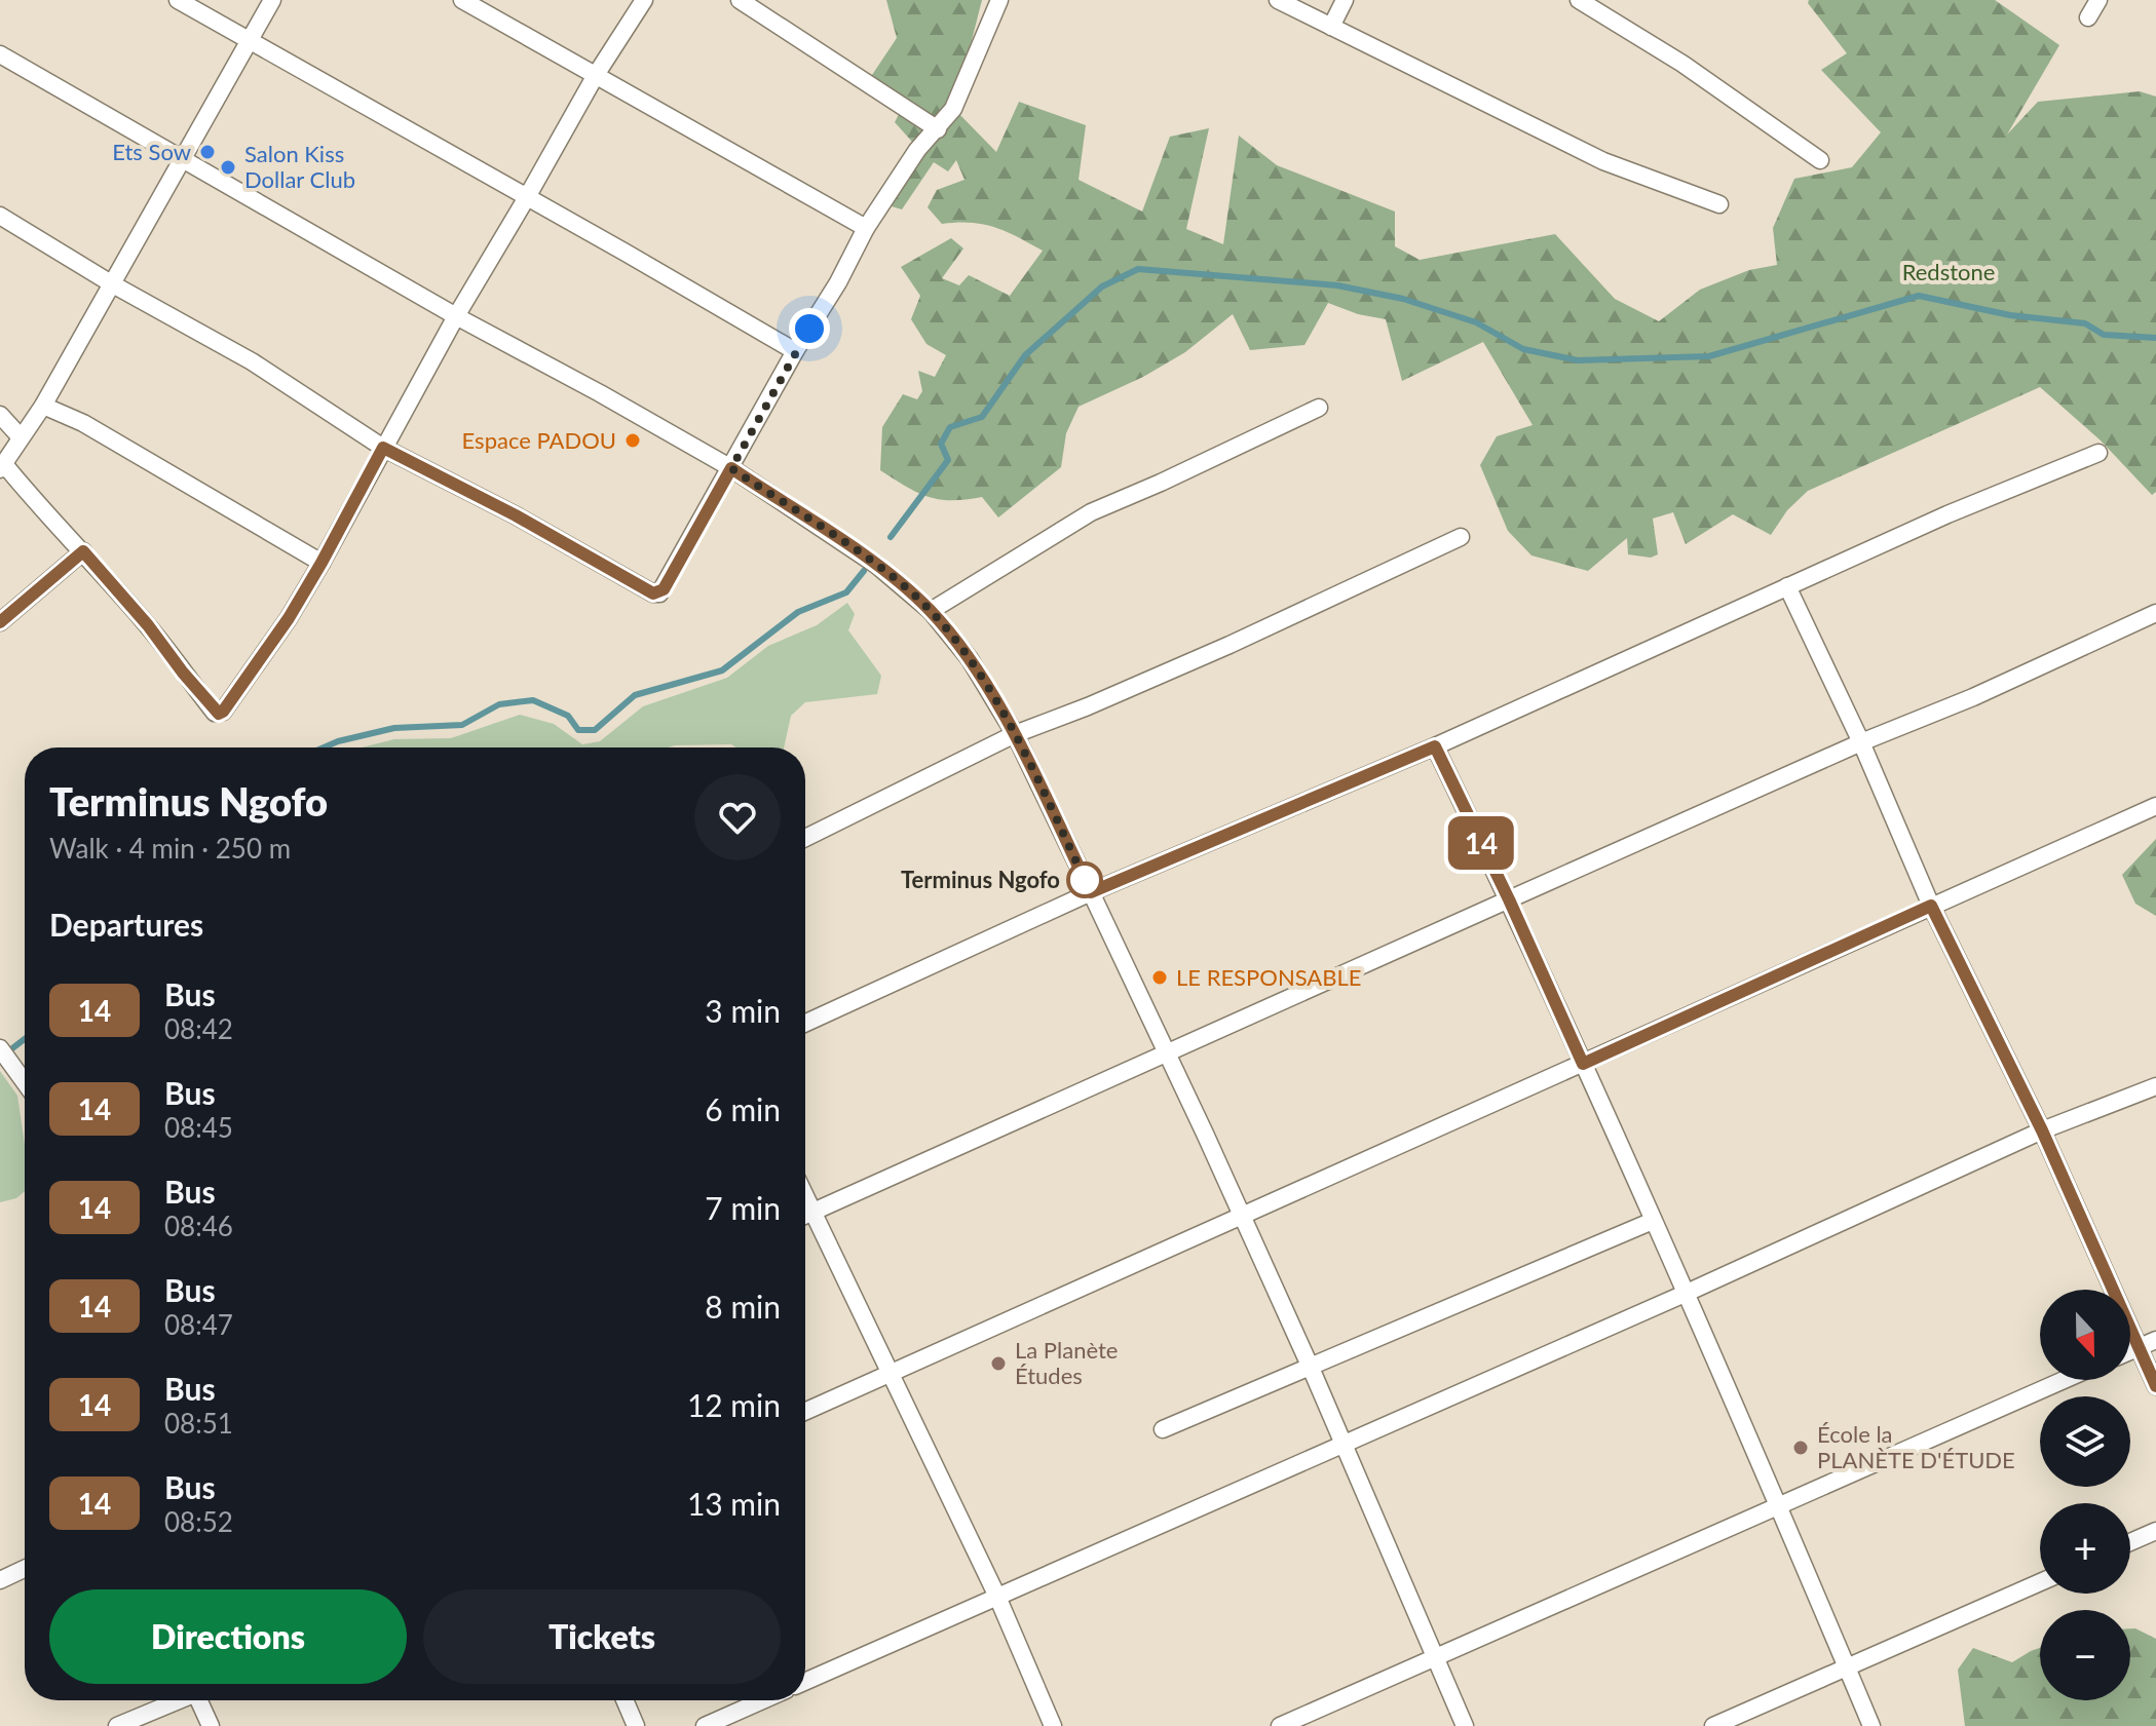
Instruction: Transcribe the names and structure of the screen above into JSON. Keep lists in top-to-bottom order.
{
  "parks": ["Redstone"],
  "places": [
    "Ets Sow",
    "Salon Kiss Dollar Club",
    "Espace PADOU",
    "Terminus Ngofo",
    "LE RESPONSABLE",
    "La Planète Études",
    "École la PLANÈTE D'ÉTUDE"
  ],
  "lines": ["bus line 14"],
  "north": "bottom",
  "page": {
    "on_map": "14",
    "heading": [
      ["Terminus Ngofo", "Walk · 4 min · 250 m"],
      "Departures"
    ],
    "list": [
      {
        "mark": "14",
        "name": "Bus",
        "note": "08:42",
        "value": "3 min"
      },
      {
        "mark": "14",
        "name": "Bus",
        "note": "08:45",
        "value": "6 min"
      },
      {
        "mark": "14",
        "name": "Bus",
        "note": "08:46",
        "value": "7 min"
      },
      {
        "mark": "14",
        "name": "Bus",
        "note": "08:47",
        "value": "8 min"
      },
      {
        "mark": "14",
        "name": "Bus",
        "note": "08:51",
        "value": "12 min"
      },
      {
        "mark": "14",
        "name": "Bus",
        "note": "08:52",
        "value": "13 min"
      }
    ],
    "map_buttons": ["+", "−"],
    "buttons": ["Directions", "Tickets"]
  }
}
